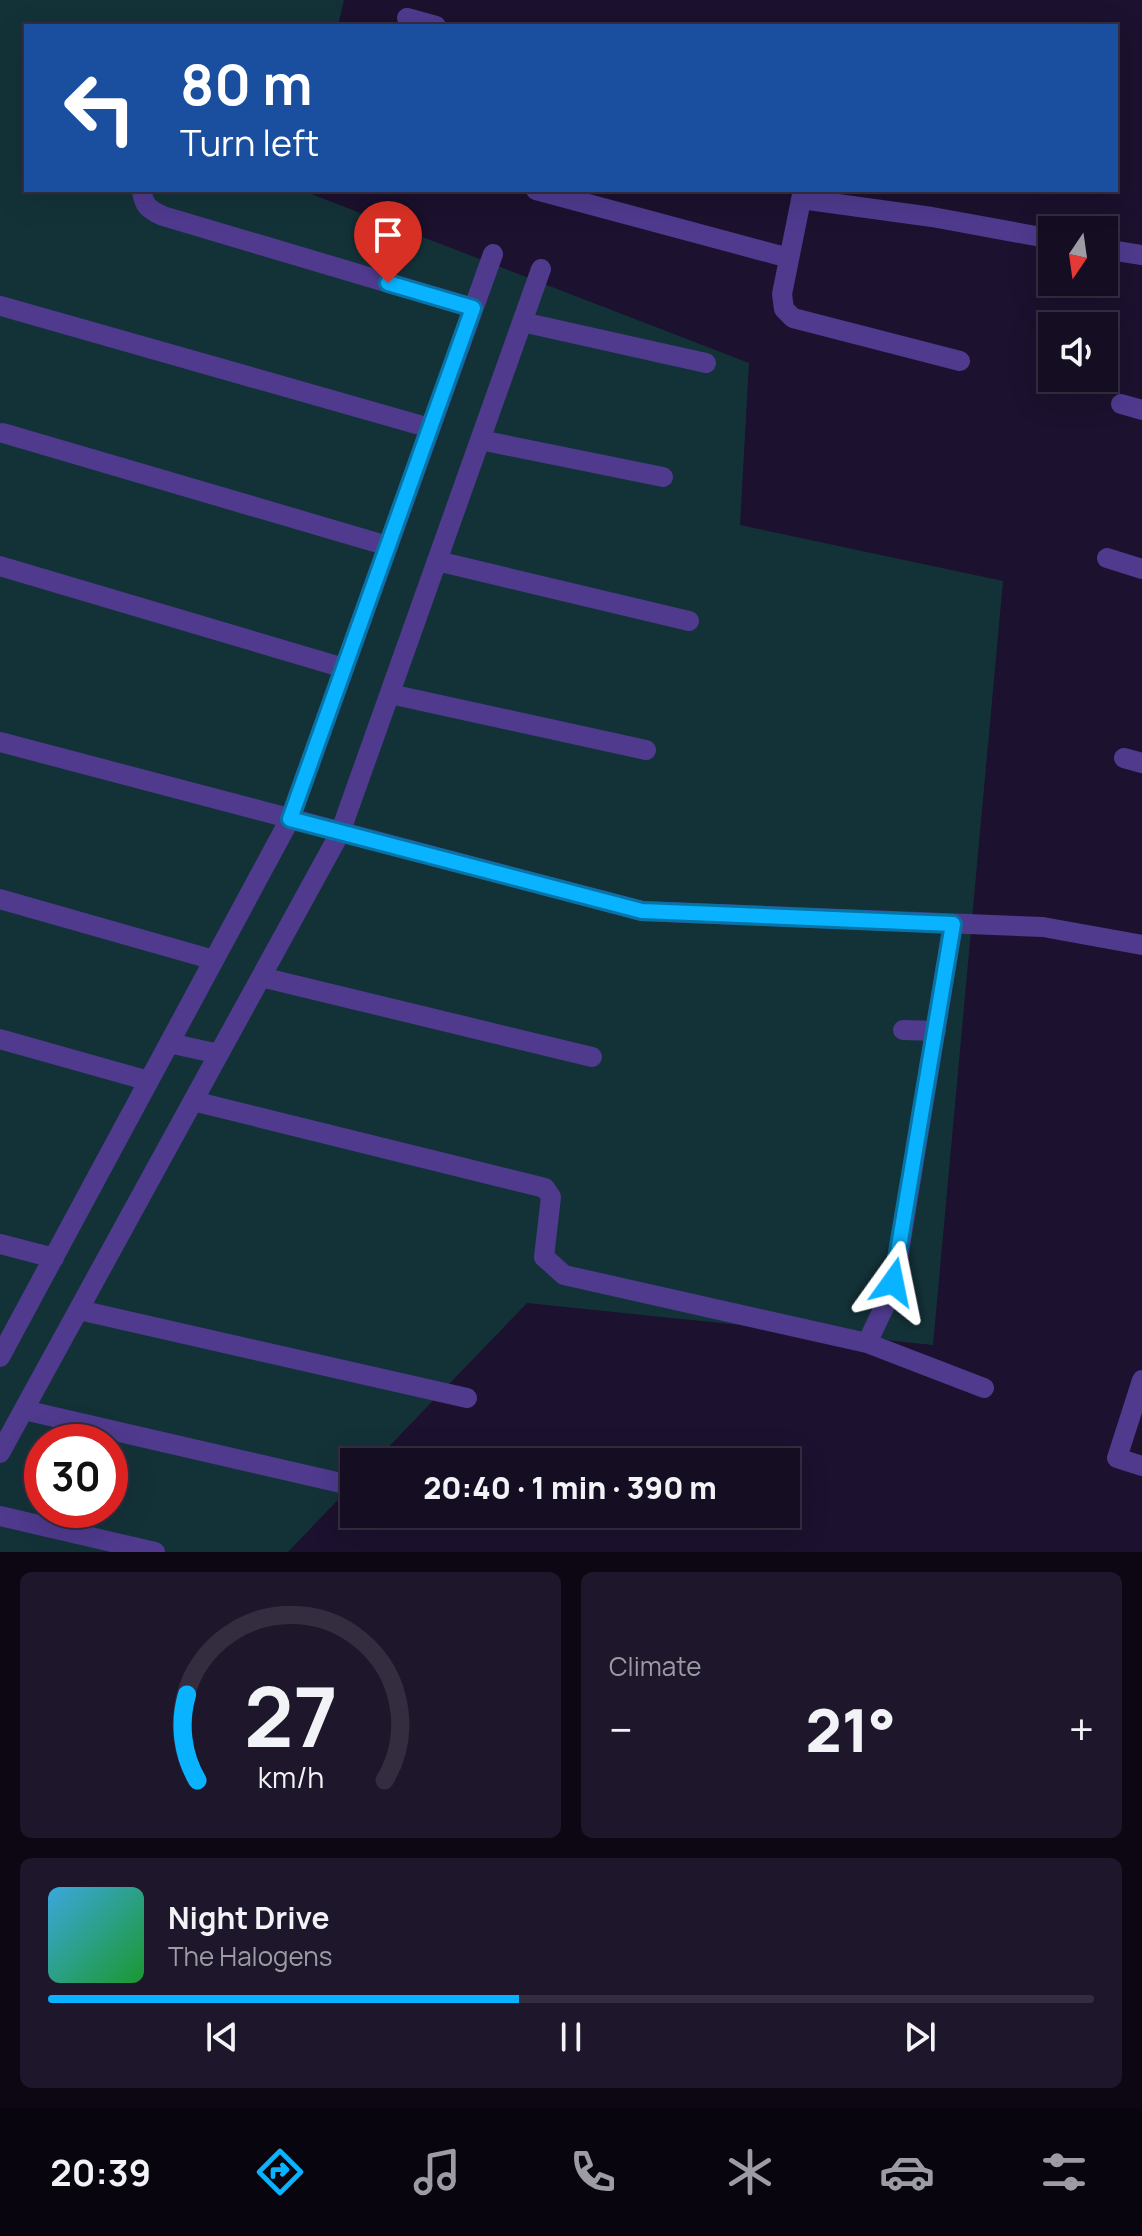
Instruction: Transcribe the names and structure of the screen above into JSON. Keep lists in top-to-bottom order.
{
  "north": "bottom",
  "page": {
    "turn": ["80 m", "Turn left"],
    "limit": "30",
    "trip": "20:40 · 1 min · 390 m",
    "tile": "Climate",
    "heat": ["−", "21°", "+"],
    "song": ["Night Drive", "The Halogens"],
    "tabs": "20:39",
    "gauge": ["27", "km/h"]
  }
}
